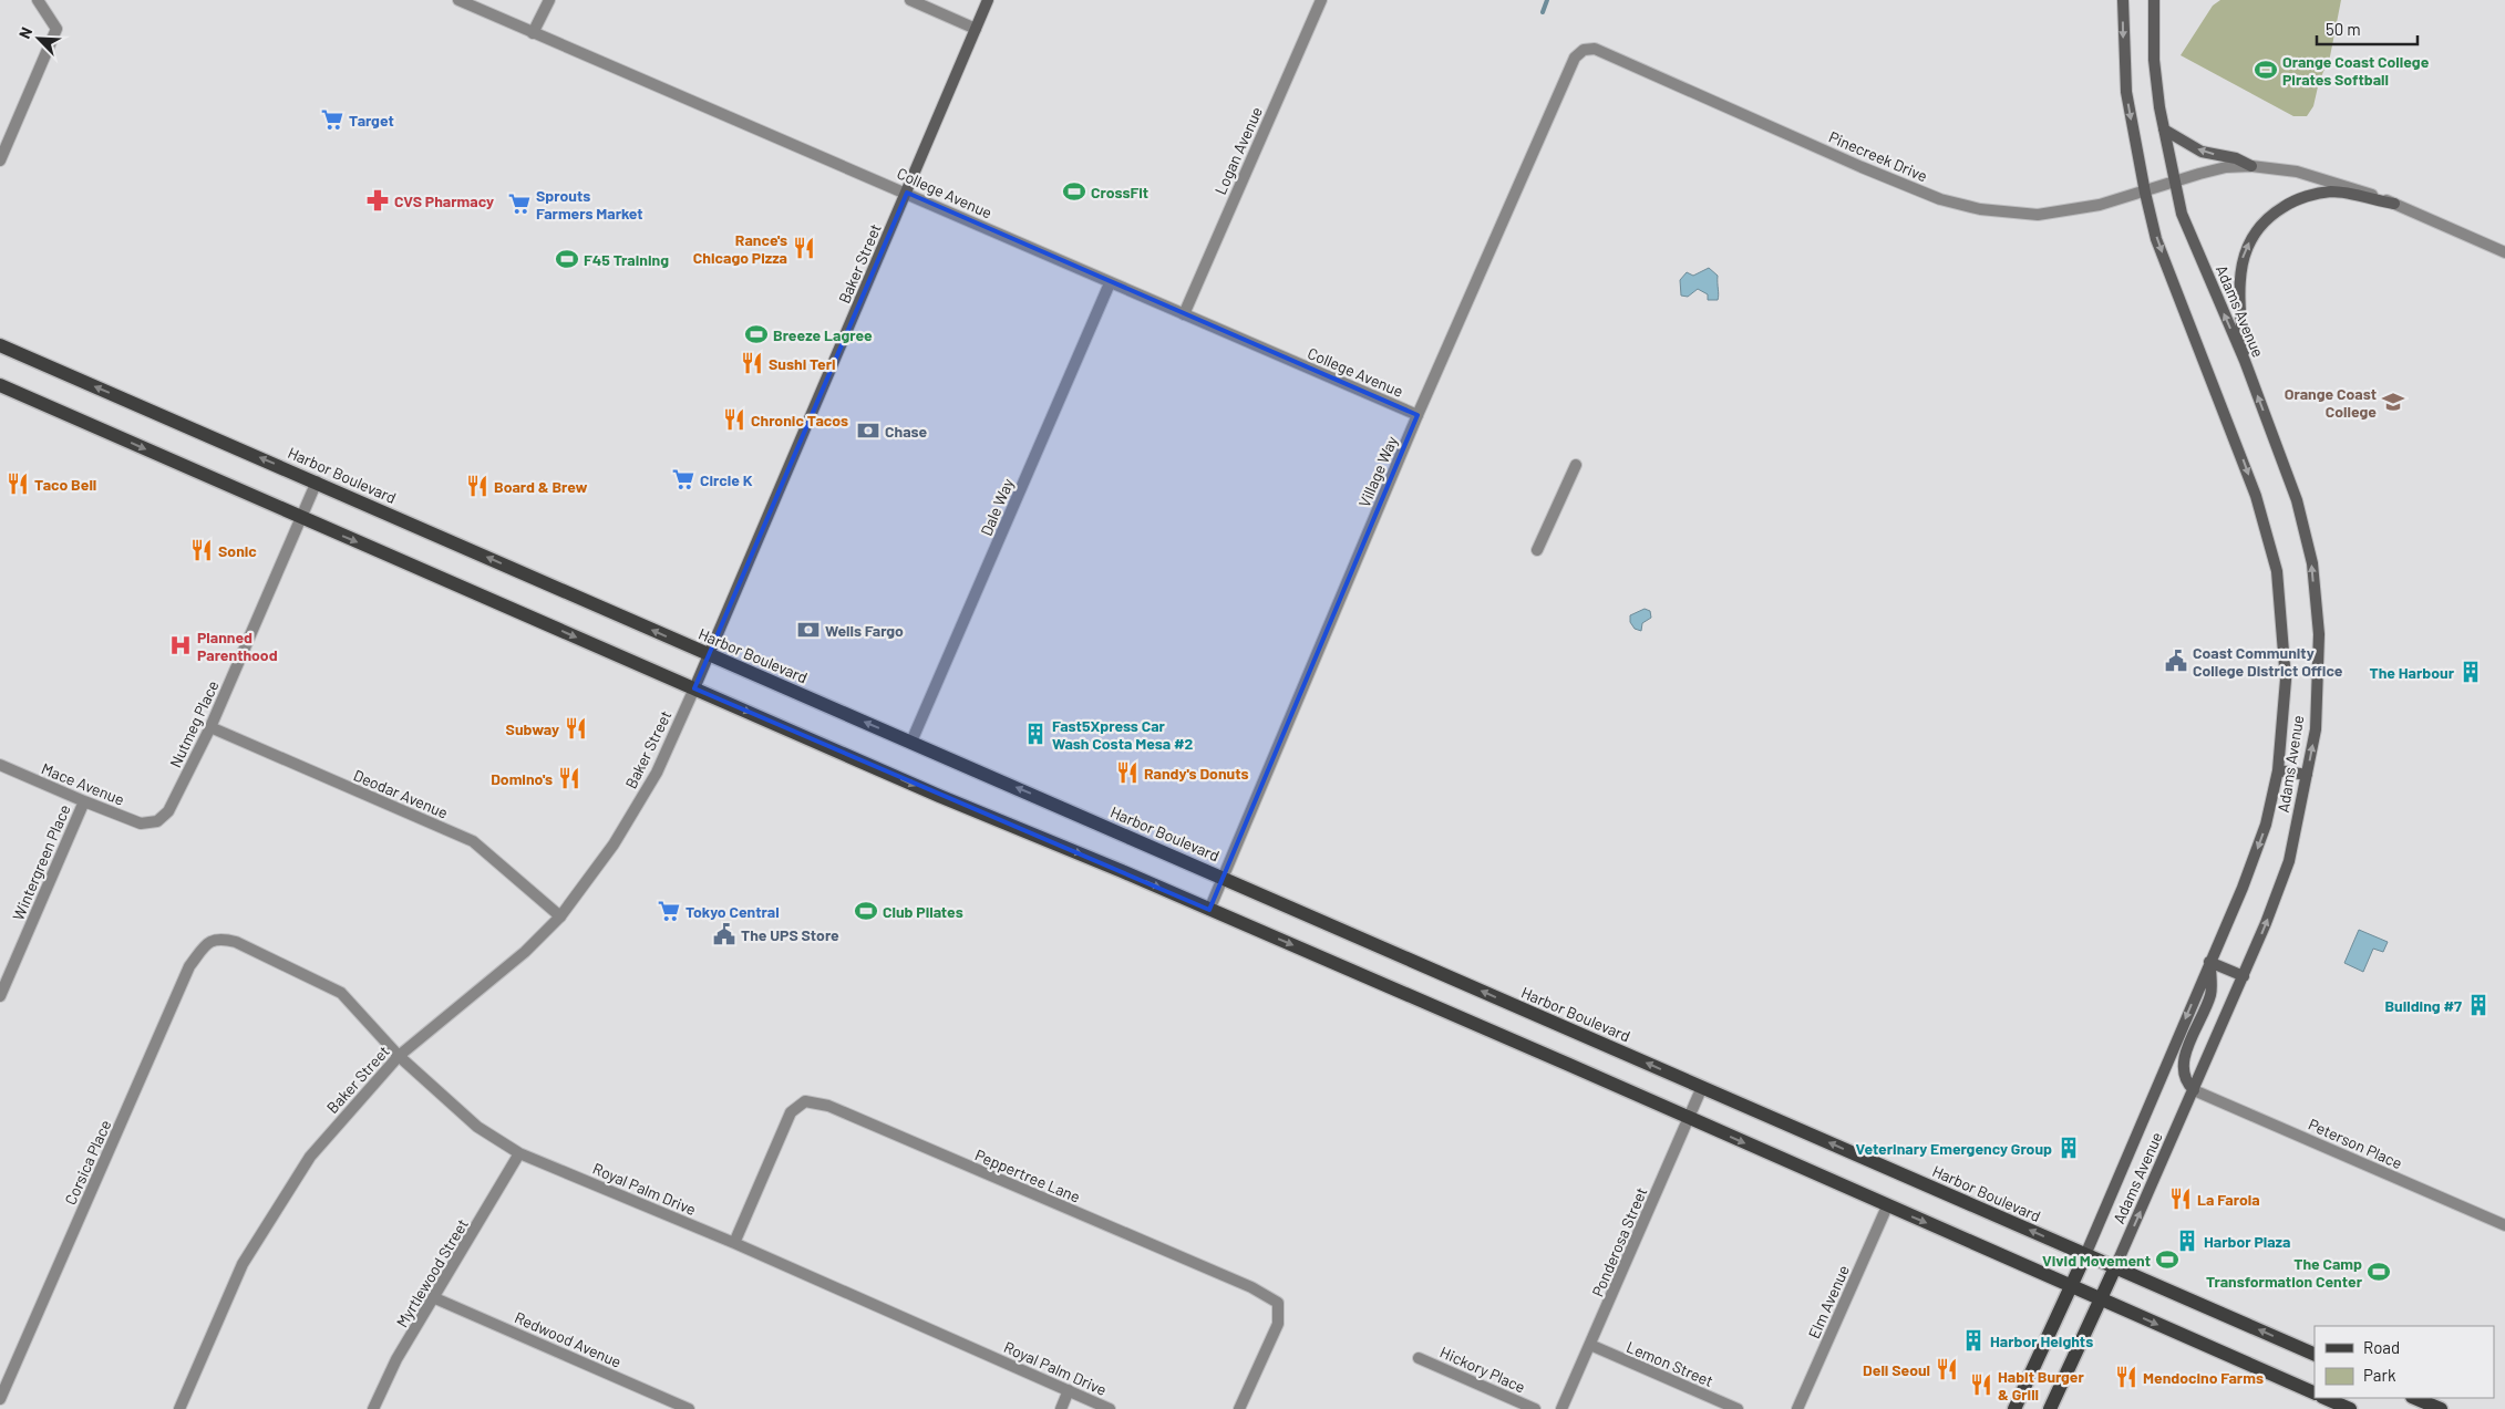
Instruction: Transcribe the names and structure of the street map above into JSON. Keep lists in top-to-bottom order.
{
  "streets": {
    "main road": ["Baker Street", "Adams Avenue", "Harbor Boulevard"],
    "street": [
      "Logan Avenue",
      "Pinecreek Drive",
      "College Avenue",
      "Village Way",
      "Dale Way",
      "Nutmeg Place",
      "Mace Avenue",
      "Deodar Avenue",
      "Wintergreen Place",
      "Peterson Place",
      "Corsica Place",
      "Peppertree Lane",
      "Royal Palm Drive",
      "Ponderosa Street",
      "Myrtlewood Street",
      "Elm Avenue",
      "Redwood Avenue",
      "Lemon Street",
      "Hickory Place"
    ]
  },
  "crossings": [
    ["Logan Avenue", "College Avenue"],
    ["Pinecreek Drive", "Adams Avenue"],
    ["Pinecreek Drive", "Village Way"],
    ["College Avenue", "Baker Street"],
    ["College Avenue", "Village Way"],
    ["College Avenue", "Dale Way"],
    ["Baker Street", "Harbor Boulevard"],
    ["Baker Street", "Deodar Avenue"],
    ["Baker Street", "Royal Palm Drive"],
    ["Adams Avenue", "Harbor Boulevard"],
    ["Adams Avenue", "Peterson Place"],
    ["Village Way", "Harbor Boulevard"],
    ["Harbor Boulevard", "Dale Way"],
    ["Harbor Boulevard", "Nutmeg Place"],
    ["Harbor Boulevard", "Ponderosa Street"],
    ["Nutmeg Place", "Mace Avenue"],
    ["Nutmeg Place", "Deodar Avenue"],
    ["Mace Avenue", "Wintergreen Place"],
    ["Corsica Place", "Royal Palm Drive"],
    ["Peppertree Lane", "Royal Palm Drive"],
    ["Royal Palm Drive", "Myrtlewood Street"],
    ["Ponderosa Street", "Lemon Street"],
    ["Myrtlewood Street", "Redwood Avenue"]
  ],
  "places": {
    "sports": [
      "Orange Coast College Pirates Softball",
      "CrossFit",
      "F45 Training",
      "Breeze Lagree",
      "Club Pilates",
      "Vivid Movement",
      "The Camp Transformation Center"
    ],
    "supermarket": [
      "Target",
      "Sprouts Farmers Market",
      "Circle K",
      "Tokyo Central"
    ],
    "pharmacy": ["CVS Pharmacy"],
    "restaurant": [
      "Rance's Chicago Pizza",
      "Sushi Teri",
      "Chronic Tacos",
      "Taco Bell",
      "Board & Brew",
      "Sonic",
      "Subway",
      "Randy's Donuts",
      "Domino's",
      "La Farola",
      "Deli Seoul",
      "Mendocino Farms",
      "Habit Burger & Grill"
    ],
    "school or university": ["Orange Coast College"],
    "bank": ["Chase", "Wells Fargo"],
    "hospital": ["Planned Parenthood"],
    "public building": ["Coast Community College District Office", "The UPS Store"],
    "building": [
      "The Harbour",
      "Fast5Xpress Car Wash Costa Mesa #2",
      "Building #7",
      "Veterinary Emergency Group",
      "Harbor Plaza",
      "Harbor Heights"
    ]
  },
  "legend": ["Road", "Park"],
  "scale_bar": "50 m",
  "north": "top left"
}
